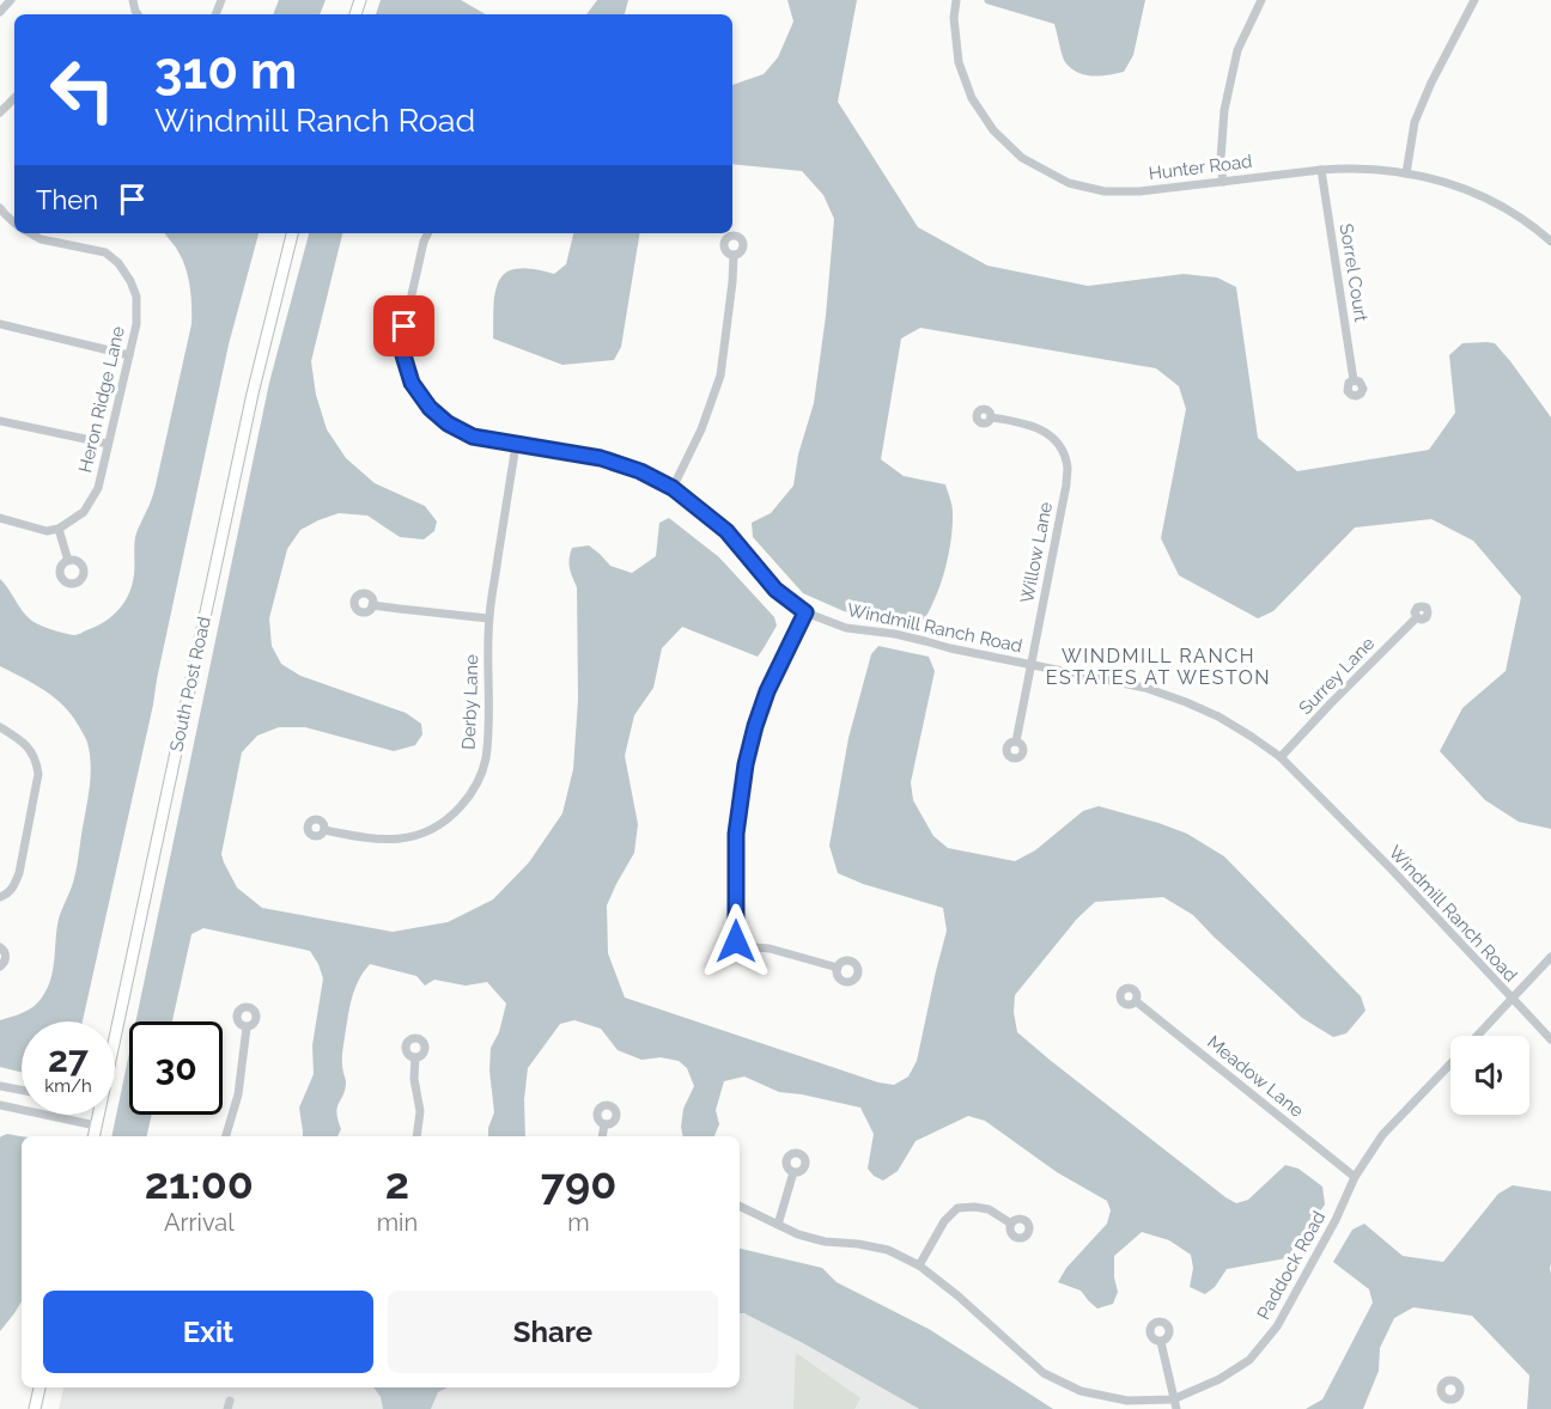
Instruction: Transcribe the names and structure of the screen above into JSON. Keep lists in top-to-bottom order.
{
  "streets": {
    "street": [
      "Hunter Road",
      "Sorrel Court",
      "Heron Ridge Lane",
      "Willow Lane",
      "Windmill Ranch Road",
      "Surrey Lane",
      "South Post Road",
      "Derby Lane",
      "Meadow Lane",
      "Paddock Road"
    ]
  },
  "crossings": [
    ["Hunter Road", "Sorrel Court"],
    ["Willow Lane", "Windmill Ranch Road"],
    ["Windmill Ranch Road", "Surrey Lane"],
    ["Windmill Ranch Road", "Derby Lane"],
    ["Windmill Ranch Road", "Paddock Road"],
    ["Meadow Lane", "Paddock Road"]
  ],
  "districts": ["WINDMILL RANCH ESTATES AT WESTON"],
  "page": {
    "turn": ["310 m", "Windmill Ranch Road"],
    "then": "Then",
    "speed": "27 km/h",
    "limit": "30",
    "eta": [
      "21:00",
      "Arrival",
      "2",
      "min",
      "790",
      "m"
    ],
    "buttons": ["Exit", "Share"]
  }
}
